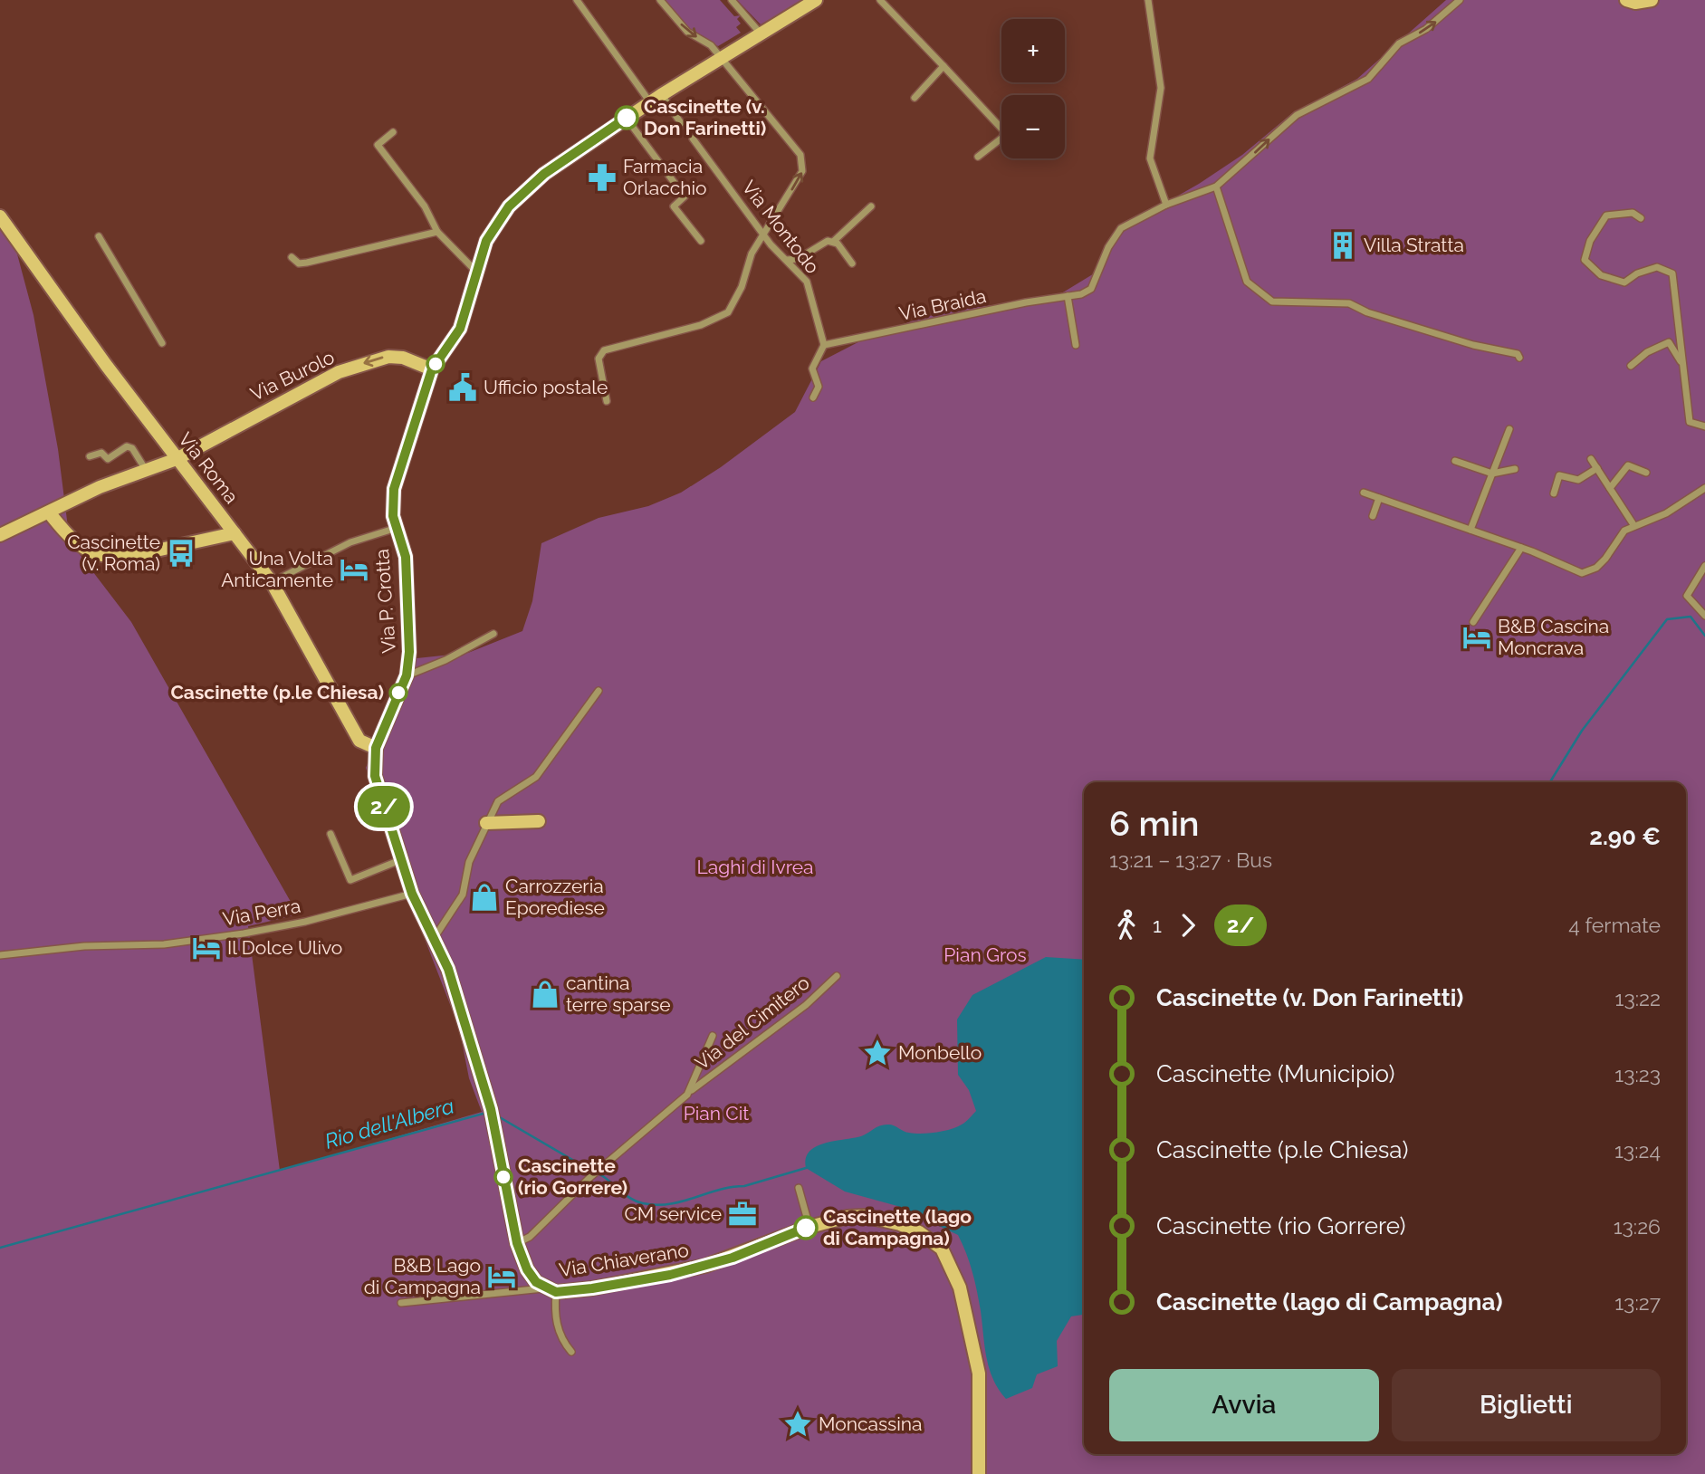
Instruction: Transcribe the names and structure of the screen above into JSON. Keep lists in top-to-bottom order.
{
  "streets": {
    "street": [
      "Via Montodo",
      "Via Braida",
      "Via Burolo",
      "Via Roma",
      "Via P. Crotta",
      "Via Perra",
      "Via del Cimitero",
      "Via Chiaverano"
    ]
  },
  "crossings": [
    ["Via Montodo", "Via Braida"],
    ["Via Burolo", "Via Roma"],
    ["Via Burolo", "Via P. Crotta"],
    ["Via Roma", "Via P. Crotta"],
    ["Via Roma", "Via Chiaverano"],
    ["Via P. Crotta", "Via Chiaverano"],
    ["Via Perra", "Via Chiaverano"],
    ["Via del Cimitero", "Via Chiaverano"]
  ],
  "one_way": ["Via Burolo"],
  "water": ["Rio dell'Albera"],
  "parks": ["Laghi di Ivrea", "Pian Gros", "Pian Cit"],
  "places": {
    "other": [
      "Cascinette (v. Don Farinetti)",
      "Cascinette (p.le Chiesa)",
      "Cascinette (rio Gorrere)",
      "Cascinette (lago di Campagna)"
    ],
    "pharmacy": ["Farmacia Orlacchio"],
    "building": ["Villa Stratta"],
    "public building": ["Ufficio postale"],
    "bus stop": ["Cascinette (v. Roma)"],
    "hotel": [
      "Una Volta Anticamente",
      "B&B Cascina Moncrava",
      "Il Dolce Ulivo",
      "B&B Lago di Campagna"
    ],
    "shop": ["Carrozzeria Eporediese", "cantina terre sparse"],
    "place": ["Monbello", "Moncassina"],
    "office": ["CM service"]
  },
  "lines": ["bus line 2/"],
  "page": {
    "on_map": "2/",
    "map_buttons": ["+", "−"],
    "heading": ["6 min", "13:21 – 13:27 · Bus", "2.90 €"],
    "legs": ["1", "2/", "4 fermate"],
    "list": [
      {
        "name": "Cascinette (v. Don Farinetti)",
        "value": "13:22"
      },
      {
        "name": "Cascinette (Municipio)",
        "value": "13:23"
      },
      {
        "name": "Cascinette (p.le Chiesa)",
        "value": "13:24"
      },
      {
        "name": "Cascinette (rio Gorrere)",
        "value": "13:26"
      },
      {
        "name": "Cascinette (lago di Campagna)",
        "value": "13:27"
      }
    ],
    "buttons": ["Avvia", "Biglietti"]
  }
}
